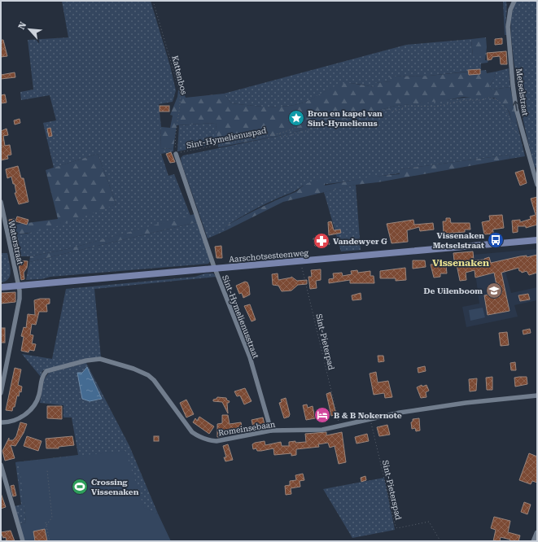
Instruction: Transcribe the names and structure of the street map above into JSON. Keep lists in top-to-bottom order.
{
  "streets": {
    "main road": ["Aarschotsesteenweg"],
    "street": [
      "Metselstraat",
      "Waterstraat",
      "Sint-Hymelienusstraat",
      "Romeinsebaan"
    ],
    "path": [
      "Kattenbos",
      "Sint-Hymelienuspad",
      "Sint-Pieterpad",
      "Sint-Pieterspad"
    ]
  },
  "crossings": [
    ["Kattenbos", "Sint-Hymelienuspad"],
    ["Kattenbos", "Sint-Hymelienusstraat"],
    ["Metselstraat", "Sint-Hymelienuspad"],
    ["Sint-Hymelienuspad", "Sint-Hymelienusstraat"],
    ["Waterstraat", "Aarschotsesteenweg"],
    ["Aarschotsesteenweg", "Sint-Hymelienusstraat"],
    ["Aarschotsesteenweg", "Sint-Pieterpad"],
    ["Sint-Hymelienusstraat", "Romeinsebaan"],
    ["Sint-Pieterpad", "Romeinsebaan"],
    ["Romeinsebaan", "Sint-Pieterspad"]
  ],
  "one_way": ["Metselstraat"],
  "districts": ["Vissenaken"],
  "places": {
    "place": ["Bron en kapel van Sint-Hymelienus"],
    "bus stop": ["Vissenaken Metselstraat"],
    "pharmacy": ["Vandewyer G"],
    "school or university": ["De Uilenboom"],
    "hotel": ["B & B Nokernote"],
    "sports": ["Crossing Vissenaken"]
  },
  "north": "top left"
}
